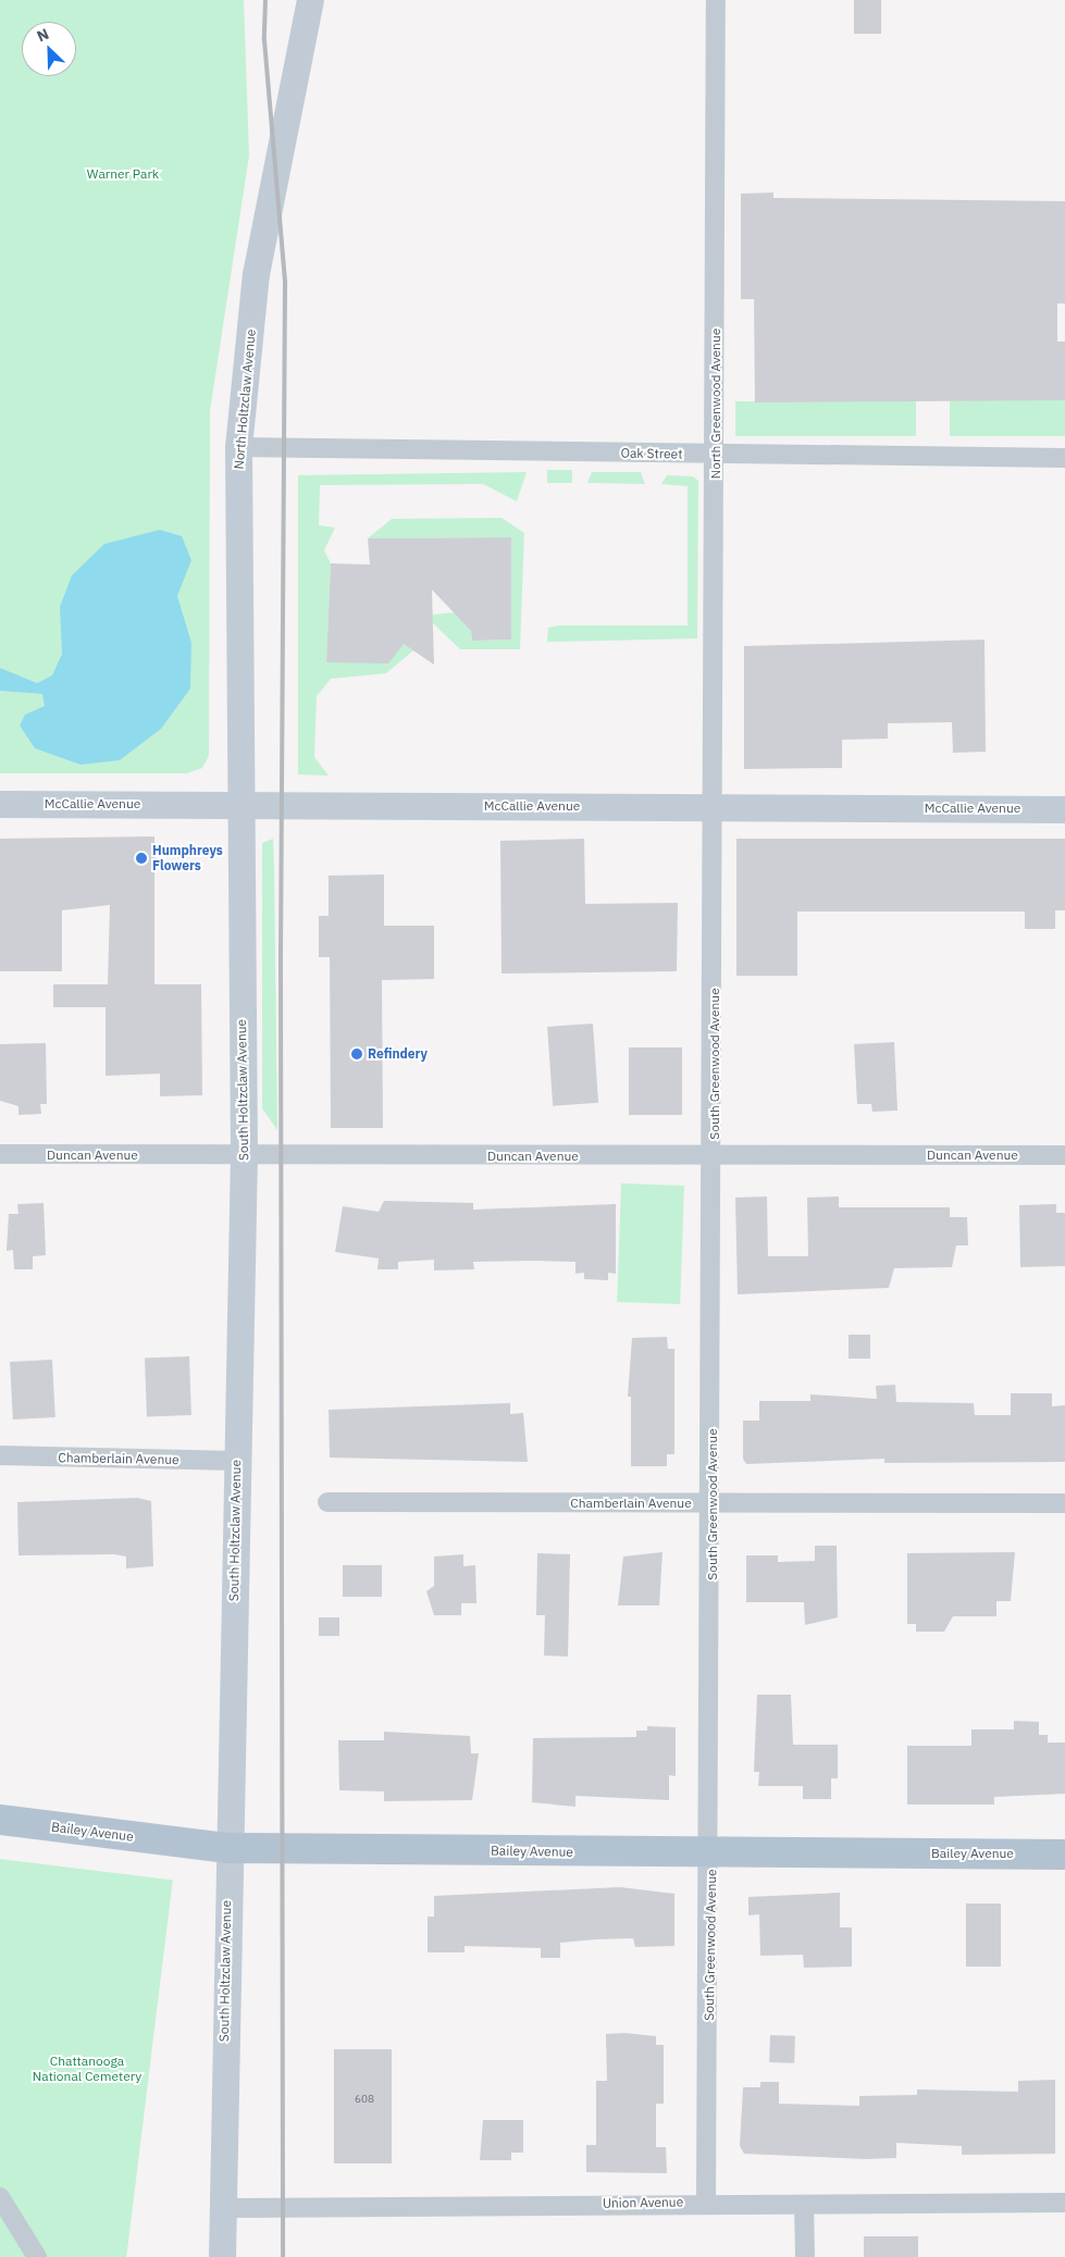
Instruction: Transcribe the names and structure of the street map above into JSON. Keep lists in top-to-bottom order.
{
  "streets": {
    "main road": [
      "North Holtzclaw Avenue",
      "McCallie Avenue",
      "South Holtzclaw Avenue",
      "Bailey Avenue"
    ],
    "street": [
      "North Greenwood Avenue",
      "Oak Street",
      "South Greenwood Avenue",
      "Duncan Avenue",
      "Chamberlain Avenue",
      "Union Avenue"
    ]
  },
  "crossings": [
    ["North Holtzclaw Avenue", "Oak Street"],
    ["North Holtzclaw Avenue", "McCallie Avenue"],
    ["North Holtzclaw Avenue", "South Holtzclaw Avenue"],
    ["North Greenwood Avenue", "Oak Street"],
    ["North Greenwood Avenue", "McCallie Avenue"],
    ["North Greenwood Avenue", "South Greenwood Avenue"],
    ["McCallie Avenue", "South Greenwood Avenue"],
    ["McCallie Avenue", "South Holtzclaw Avenue"],
    ["South Greenwood Avenue", "Duncan Avenue"],
    ["South Greenwood Avenue", "Chamberlain Avenue"],
    ["South Greenwood Avenue", "Bailey Avenue"],
    ["South Greenwood Avenue", "Union Avenue"],
    ["South Holtzclaw Avenue", "Duncan Avenue"],
    ["South Holtzclaw Avenue", "Chamberlain Avenue"],
    ["South Holtzclaw Avenue", "Bailey Avenue"],
    ["South Holtzclaw Avenue", "Union Avenue"]
  ],
  "parks": ["Warner Park", "Chattanooga National Cemetery"],
  "places": ["Humphreys Flowers", "Refindery"],
  "house_numbers": ["608"],
  "north": "top left"
}
